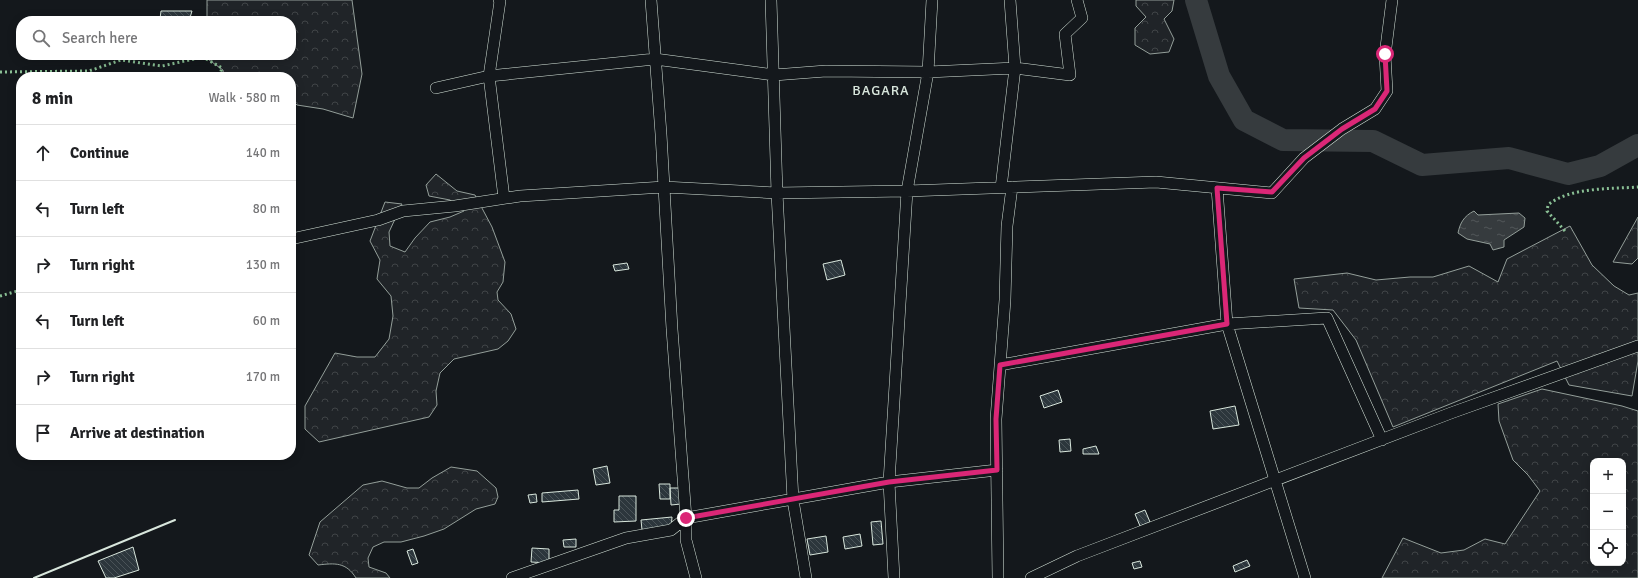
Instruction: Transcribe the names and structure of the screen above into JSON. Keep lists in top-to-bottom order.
{
  "districts": ["BAGARA"],
  "page": {
    "search": "Search here",
    "heading": ["8 min", "Walk · 580 m"],
    "list": [
      ["Continue", "140 m"],
      ["Turn left", "80 m"],
      ["Turn right", "130 m"],
      ["Turn left", "60 m"],
      ["Turn right", "170 m"],
      "Arrive at destination"
    ],
    "map_buttons": ["+", "−"]
  }
}
